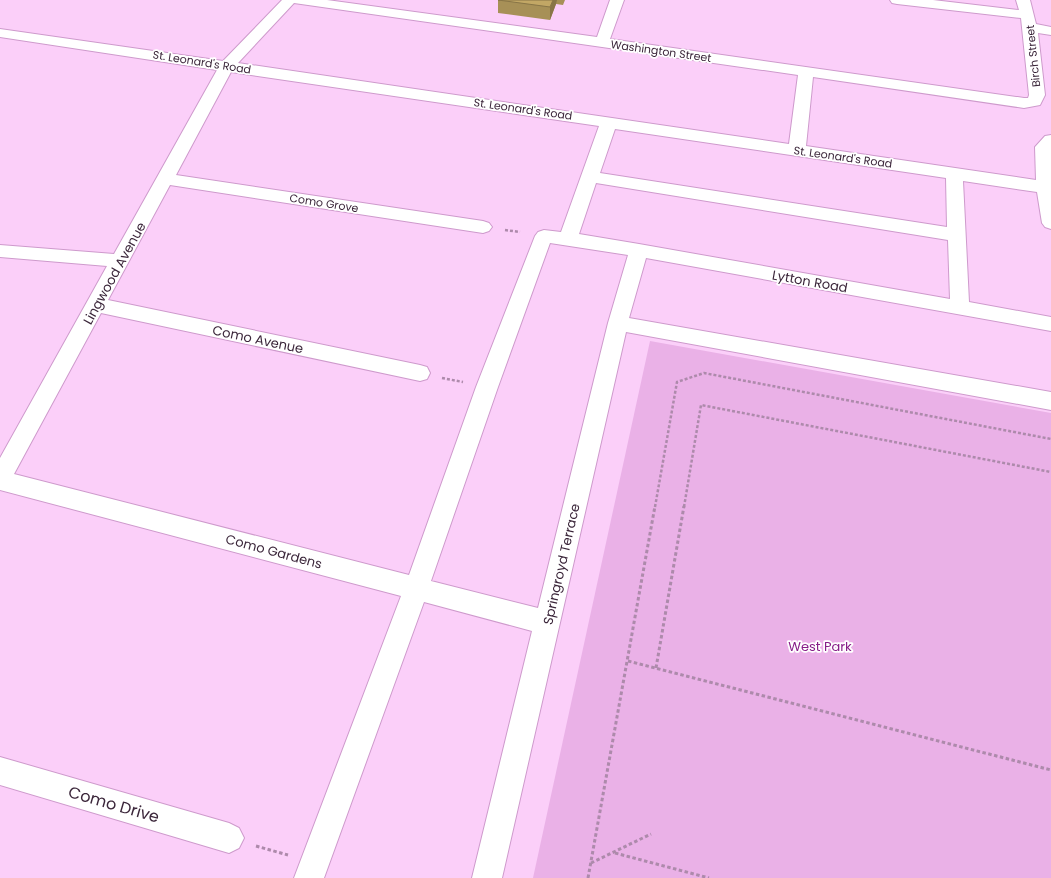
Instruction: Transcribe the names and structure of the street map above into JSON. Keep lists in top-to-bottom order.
{
  "streets": {
    "street": [
      "Washington Street",
      "Birch Street",
      "St. Leonard's Road",
      "Como Grove",
      "Lingwood Avenue",
      "Lytton Road",
      "Como Avenue",
      "Como Gardens",
      "Springroyd Terrace",
      "Como Drive"
    ]
  },
  "crossings": [
    ["Washington Street", "Birch Street"],
    ["St. Leonard's Road", "Lingwood Avenue"],
    ["Como Grove", "Lingwood Avenue"],
    ["Lingwood Avenue", "Como Avenue"],
    ["Lingwood Avenue", "Como Gardens"],
    ["Lytton Road", "Springroyd Terrace"],
    ["Como Gardens", "Springroyd Terrace"]
  ],
  "parks": ["West Park"]
}
